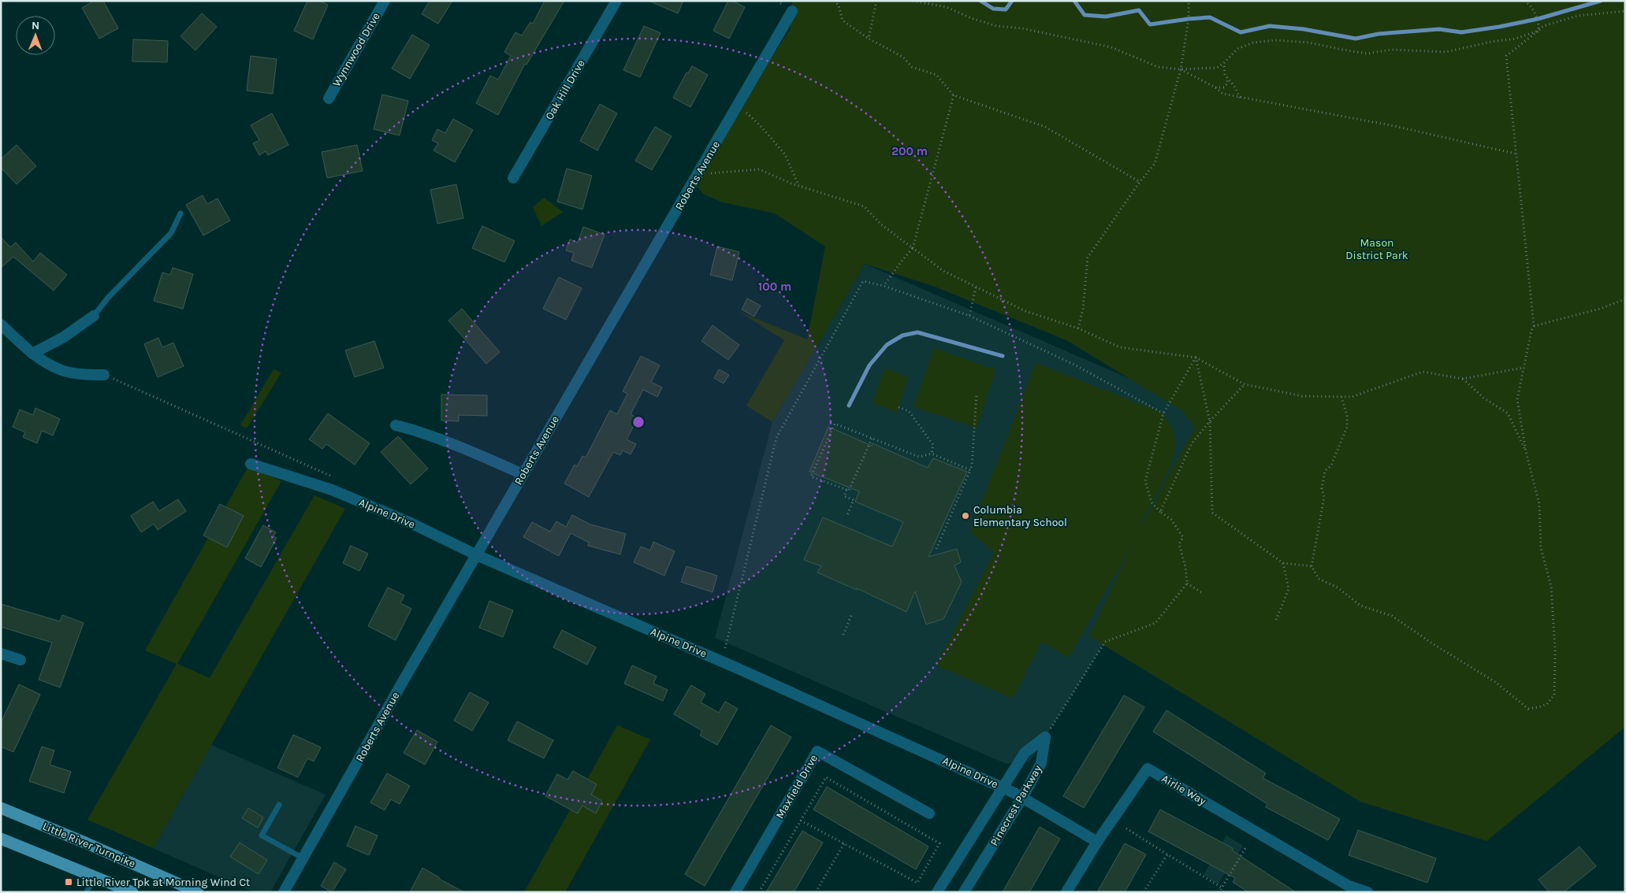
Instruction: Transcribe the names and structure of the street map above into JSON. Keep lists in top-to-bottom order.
{
  "streets": {
    "main road": ["Little River Turnpike"],
    "street": [
      "Wynnwood Drive",
      "Oak Hill Drive",
      "Roberts Avenue",
      "Alpine Drive",
      "Maxfield Drive",
      "Airlie Way",
      "Pinecrest Parkway"
    ]
  },
  "crossings": [
    ["Roberts Avenue", "Alpine Drive"],
    ["Alpine Drive", "Airlie Way"],
    ["Alpine Drive", "Pinecrest Parkway"]
  ],
  "parks": ["Mason District Park"],
  "places": {
    "other": ["Columbia Elementary School"],
    "transit": ["Little River Tpk at Morning Wind Ct"]
  },
  "north": "top",
  "rings": ["200 m", "100 m"]
}
